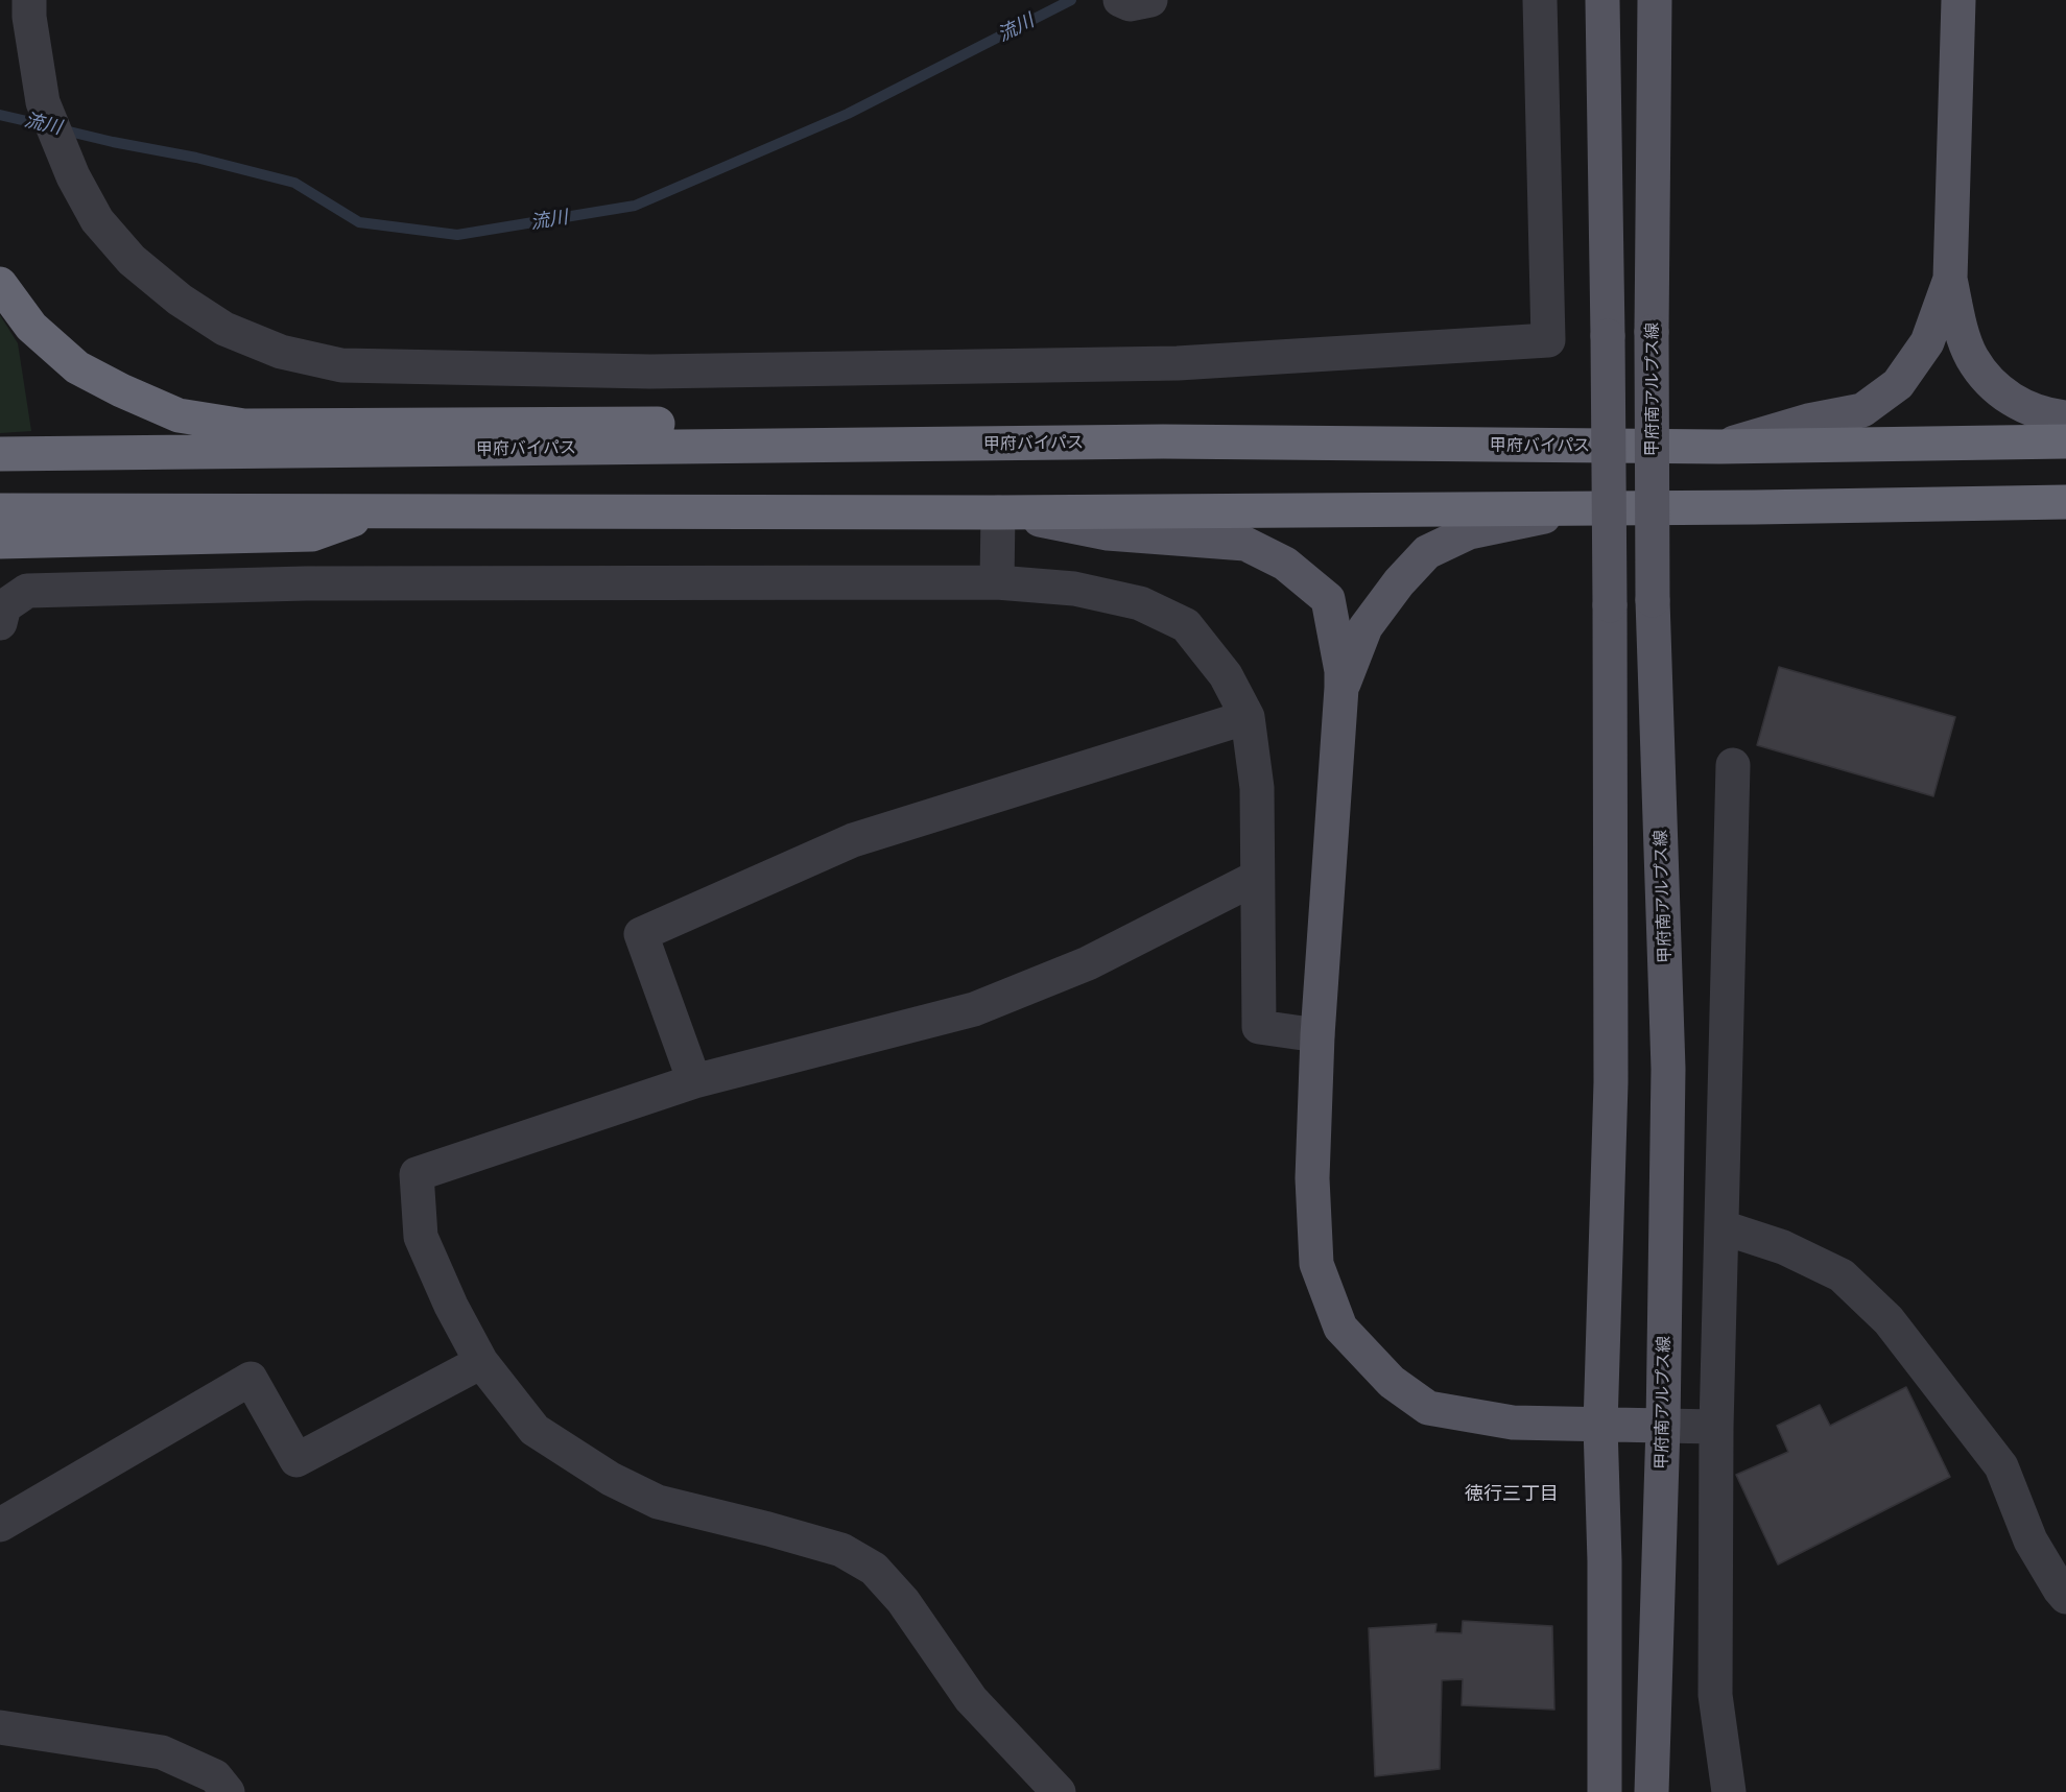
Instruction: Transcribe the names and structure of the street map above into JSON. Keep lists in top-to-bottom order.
{
  "streets": {
    "highway": ["甲府バイパス"],
    "main road": ["甲府南アルプス線"]
  },
  "districts": ["徳行三丁目"],
  "water": ["流川"]
}
